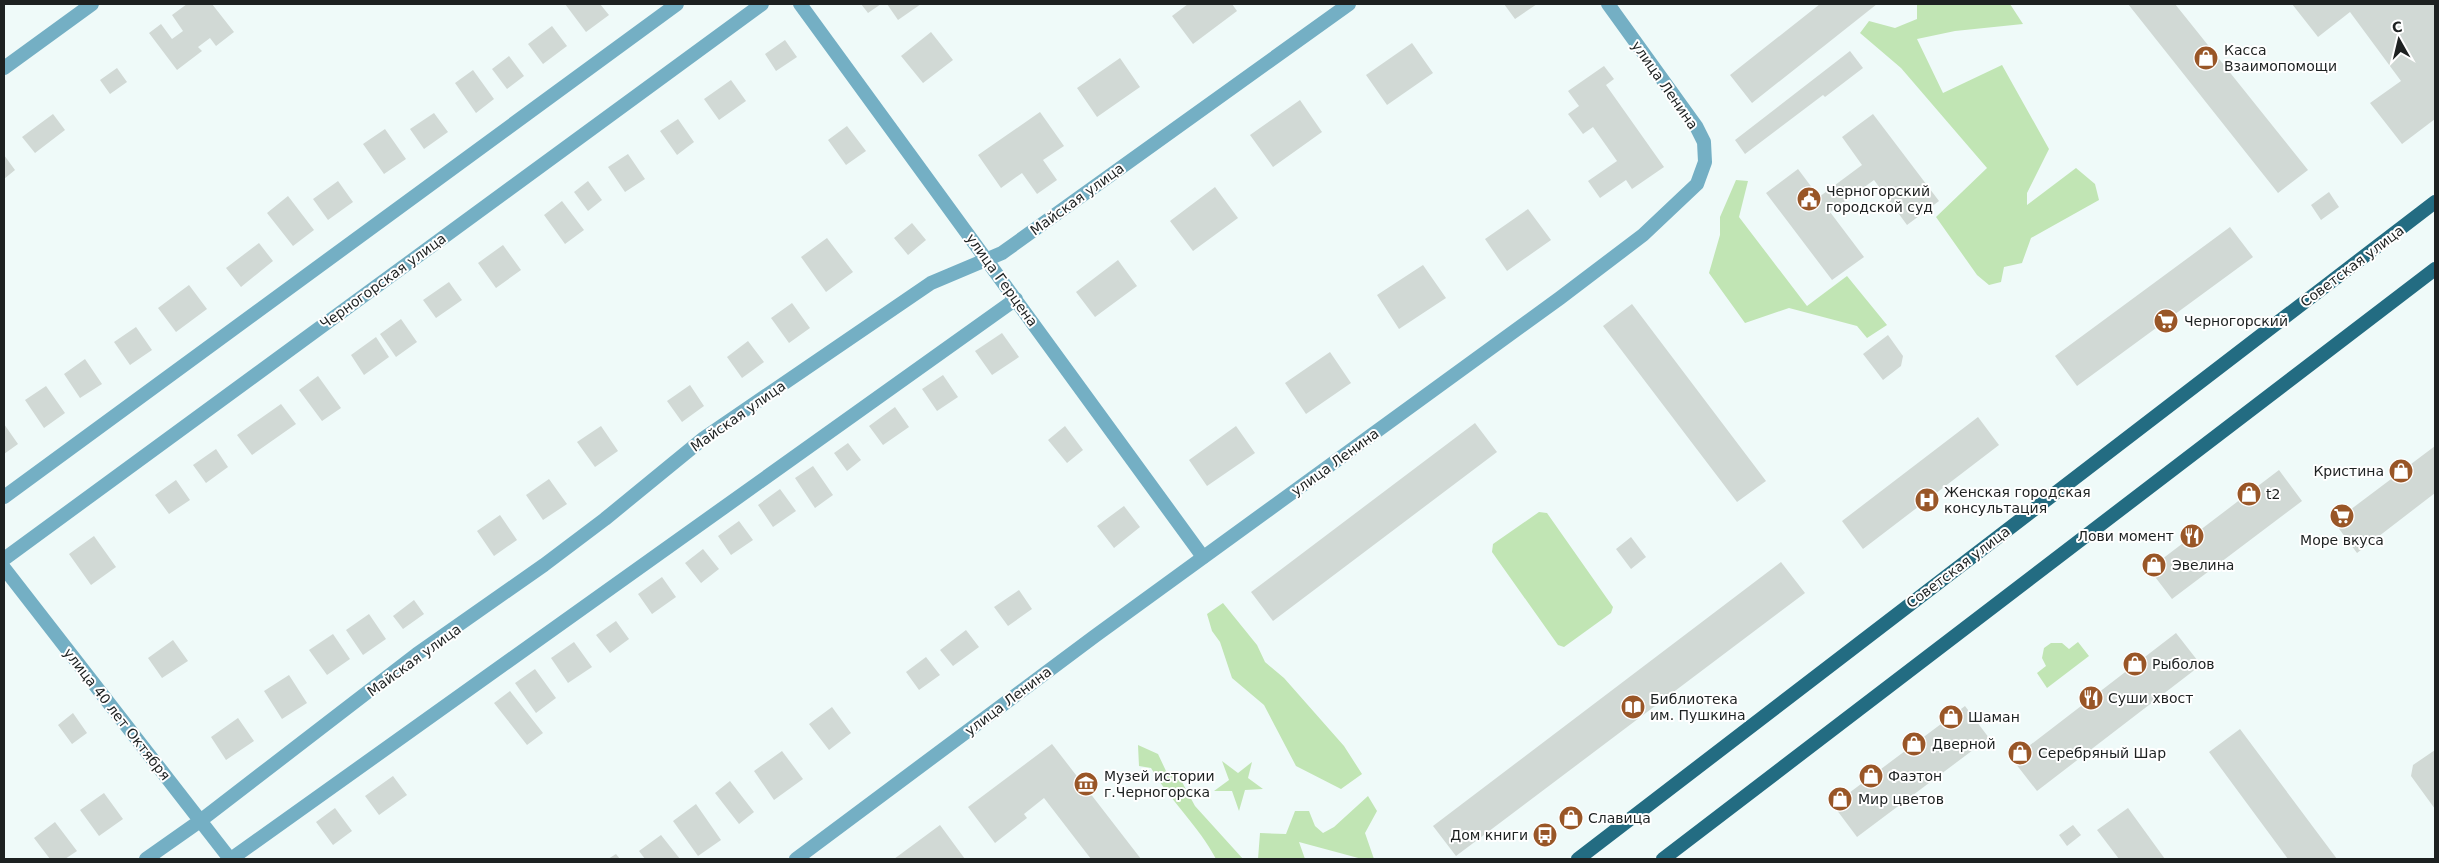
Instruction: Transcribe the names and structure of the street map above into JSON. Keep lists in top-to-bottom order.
{
  "streets": {
    "main road": ["Советская улица"],
    "street": [
      "улица Ленина",
      "Майская улица",
      "улица Герцена",
      "Черногорская улица",
      "улица 40 лет Октября"
    ]
  },
  "crossings": [
    ["улица Ленина", "улица Герцена"],
    ["Майская улица", "улица Герцена"],
    ["Майская улица", "улица 40 лет Октября"]
  ],
  "places": {
    "shop": [
      "Касса Взаимопомощи",
      "Кристина",
      "t2",
      "Эвелина",
      "Рыболов",
      "Шаман",
      "Дверной",
      "Серебряный Шар",
      "Фаэтон",
      "Мир цветов",
      "Славица"
    ],
    "public building": ["Черногорский городской суд"],
    "supermarket": ["Черногорский", "Море вкуса"],
    "hospital": ["Женская городская консультация"],
    "restaurant": ["Лови момент", "Суши хвост"],
    "library": ["Библиотека им. Пушкина"],
    "museum": ["Музей истории г.Черногорска"],
    "bus stop": ["Дом книги"]
  },
  "north": "top"
}
